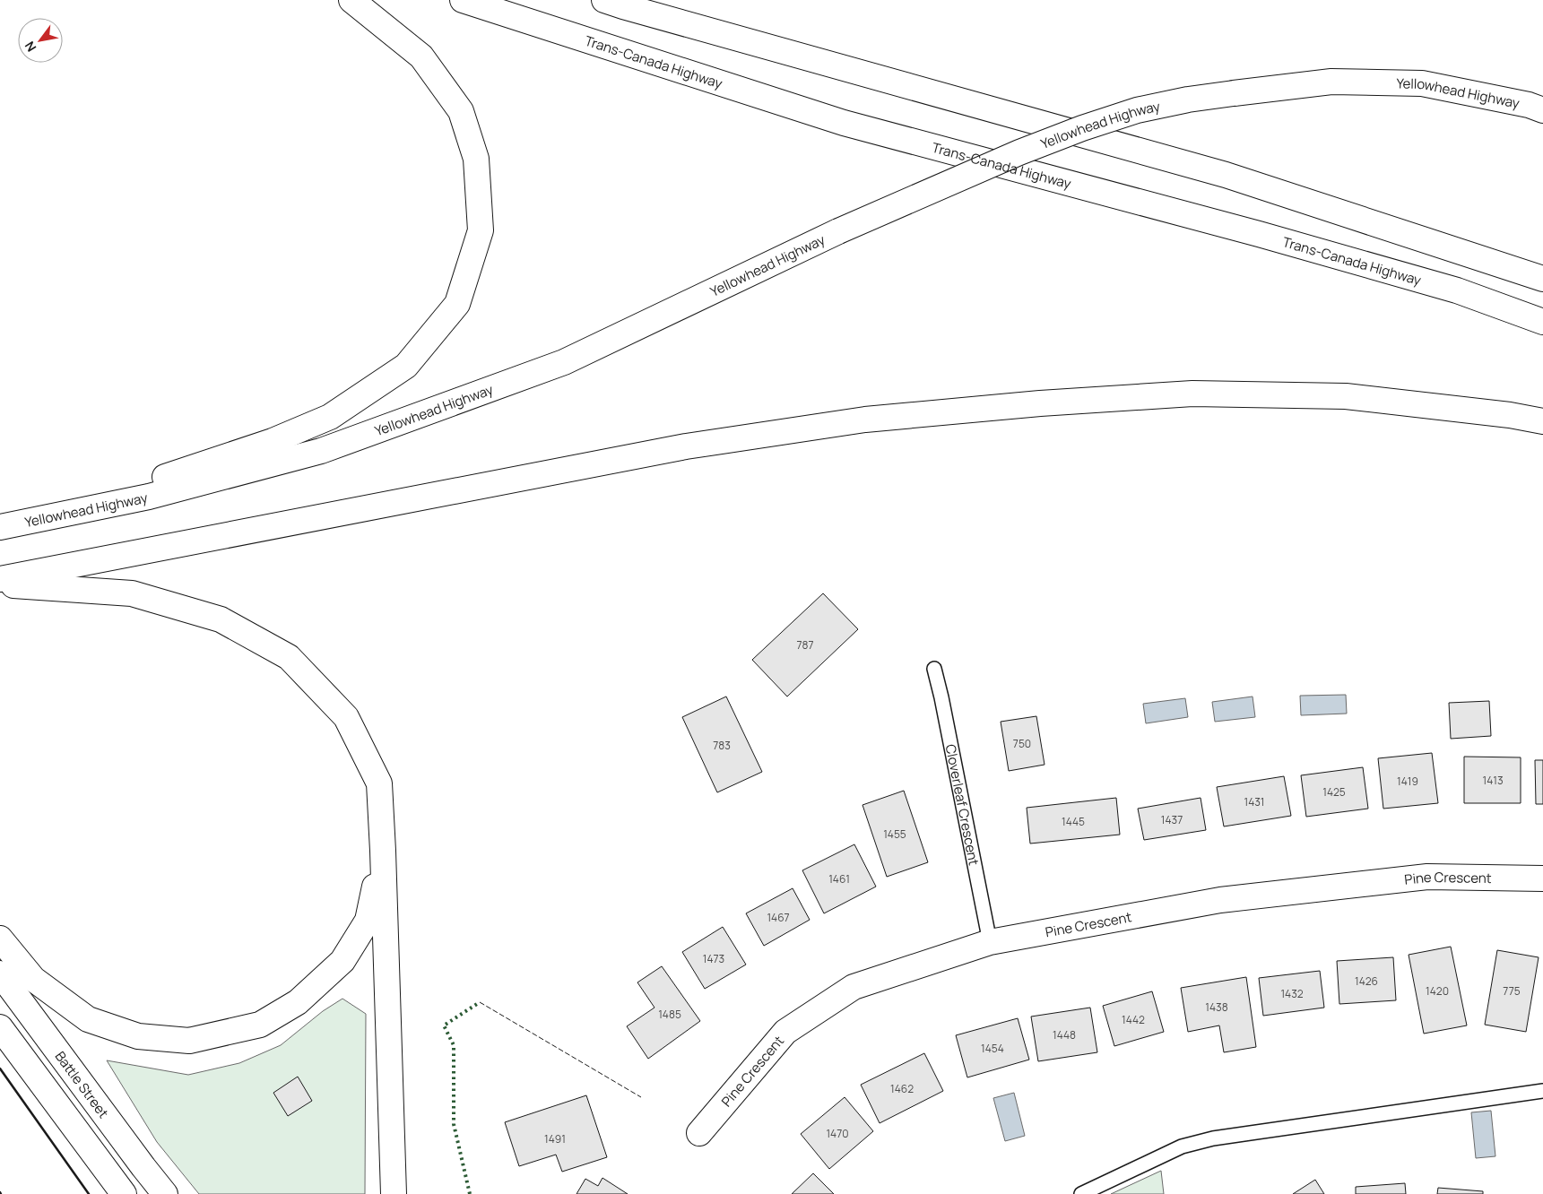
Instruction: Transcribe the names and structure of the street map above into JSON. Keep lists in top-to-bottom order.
{
  "streets": {
    "main road": [
      "Trans-Canada Highway",
      "Yellowhead Highway",
      "Pine Crescent",
      "Battle Street"
    ],
    "lane": ["Cloverleaf Crescent"]
  },
  "crossings": [
    ["Cloverleaf Crescent", "Pine Crescent"]
  ],
  "house_numbers": [
    "787",
    "750",
    "783",
    "1413",
    "1419",
    "1425",
    "1431",
    "1437",
    "1445",
    "1455",
    "1461",
    "1467",
    "1473",
    "1426",
    "1420",
    "775",
    "1432",
    "1438",
    "1485",
    "1442",
    "1448",
    "1454",
    "1462",
    "1470",
    "1491"
  ],
  "north": "bottom left"
}
